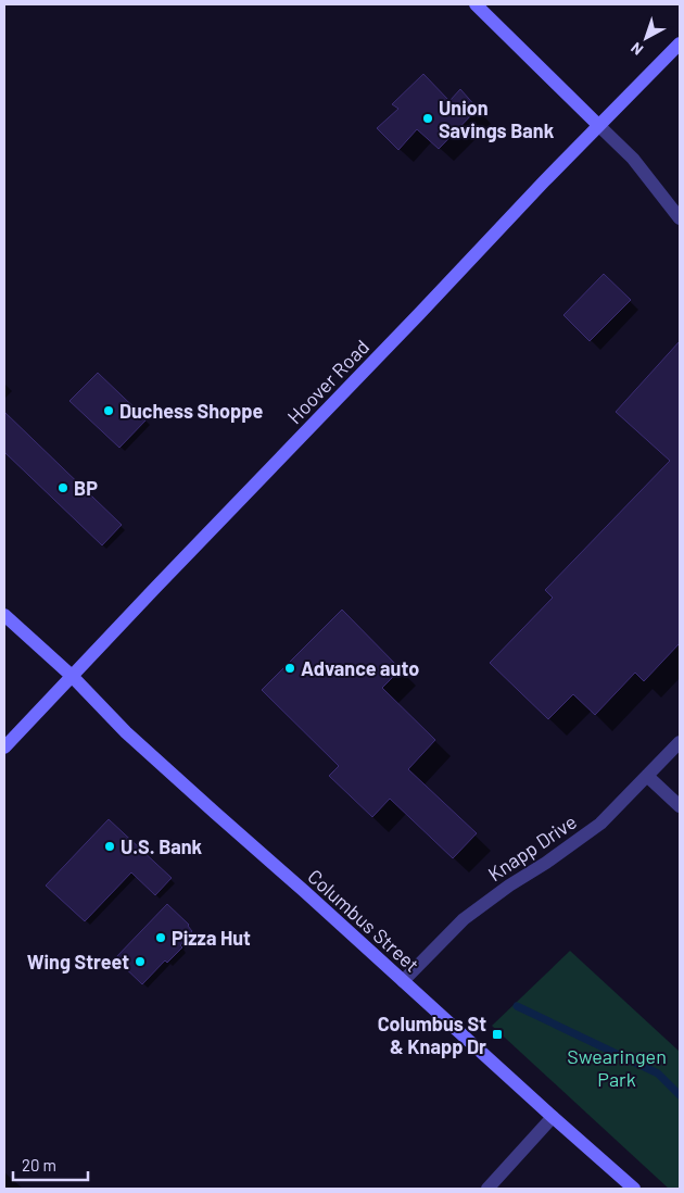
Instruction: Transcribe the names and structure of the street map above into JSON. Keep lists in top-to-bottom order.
{
  "streets": {
    "main road": ["Hoover Road", "Columbus Street"],
    "street": ["Knapp Drive"]
  },
  "crossings": [
    ["Hoover Road", "Columbus Street"],
    ["Knapp Drive", "Columbus Street"]
  ],
  "parks": ["Swearingen Park"],
  "places": {
    "other": [
      "Union Savings Bank",
      "Duchess Shoppe",
      "BP",
      "Advance auto",
      "U.S. Bank",
      "Pizza Hut",
      "Wing Street"
    ],
    "transit": ["Columbus St & Knapp Dr"]
  },
  "scale_bar": "20 m",
  "north": "bottom left"
}
